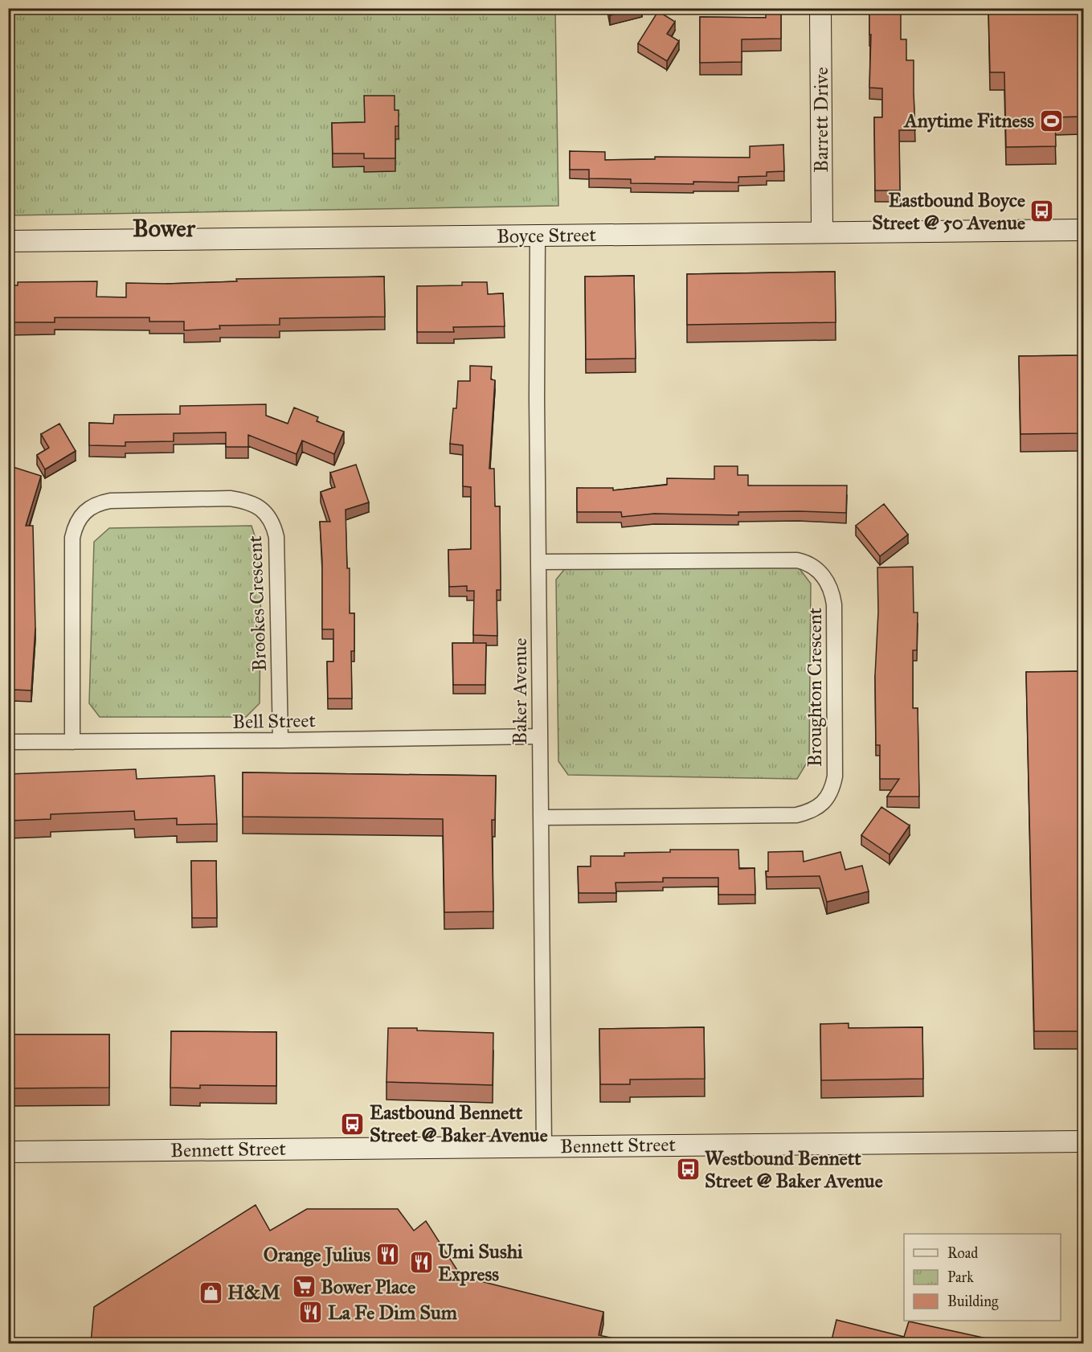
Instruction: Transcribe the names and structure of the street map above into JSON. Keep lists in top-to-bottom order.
{
  "streets": {
    "street": [
      "Barrett Drive",
      "Boyce Street",
      "Brookes Crescent",
      "Broughton Crescent",
      "Baker Avenue",
      "Bell Street",
      "Bennett Street"
    ]
  },
  "crossings": [
    ["Barrett Drive", "Boyce Street"],
    ["Boyce Street", "Baker Avenue"],
    ["Brookes Crescent", "Bell Street"],
    ["Broughton Crescent", "Baker Avenue"],
    ["Baker Avenue", "Bell Street"],
    ["Baker Avenue", "Bennett Street"]
  ],
  "districts": ["Bower"],
  "places": {
    "sports": ["Anytime Fitness"],
    "bus stop": ["Eastbound Boyce Street @ 50 Avenue", "Eastbound Bennett Street @ Baker Avenue", "Westbound Bennett Street @ Baker Avenue"],
    "restaurant": ["Orange Julius", "Umi Sushi Express", "La Fe Dim Sum"],
    "supermarket": ["Bower Place"],
    "shop": ["H&M"]
  },
  "legend": ["Road", "Park", "Building"]
}
